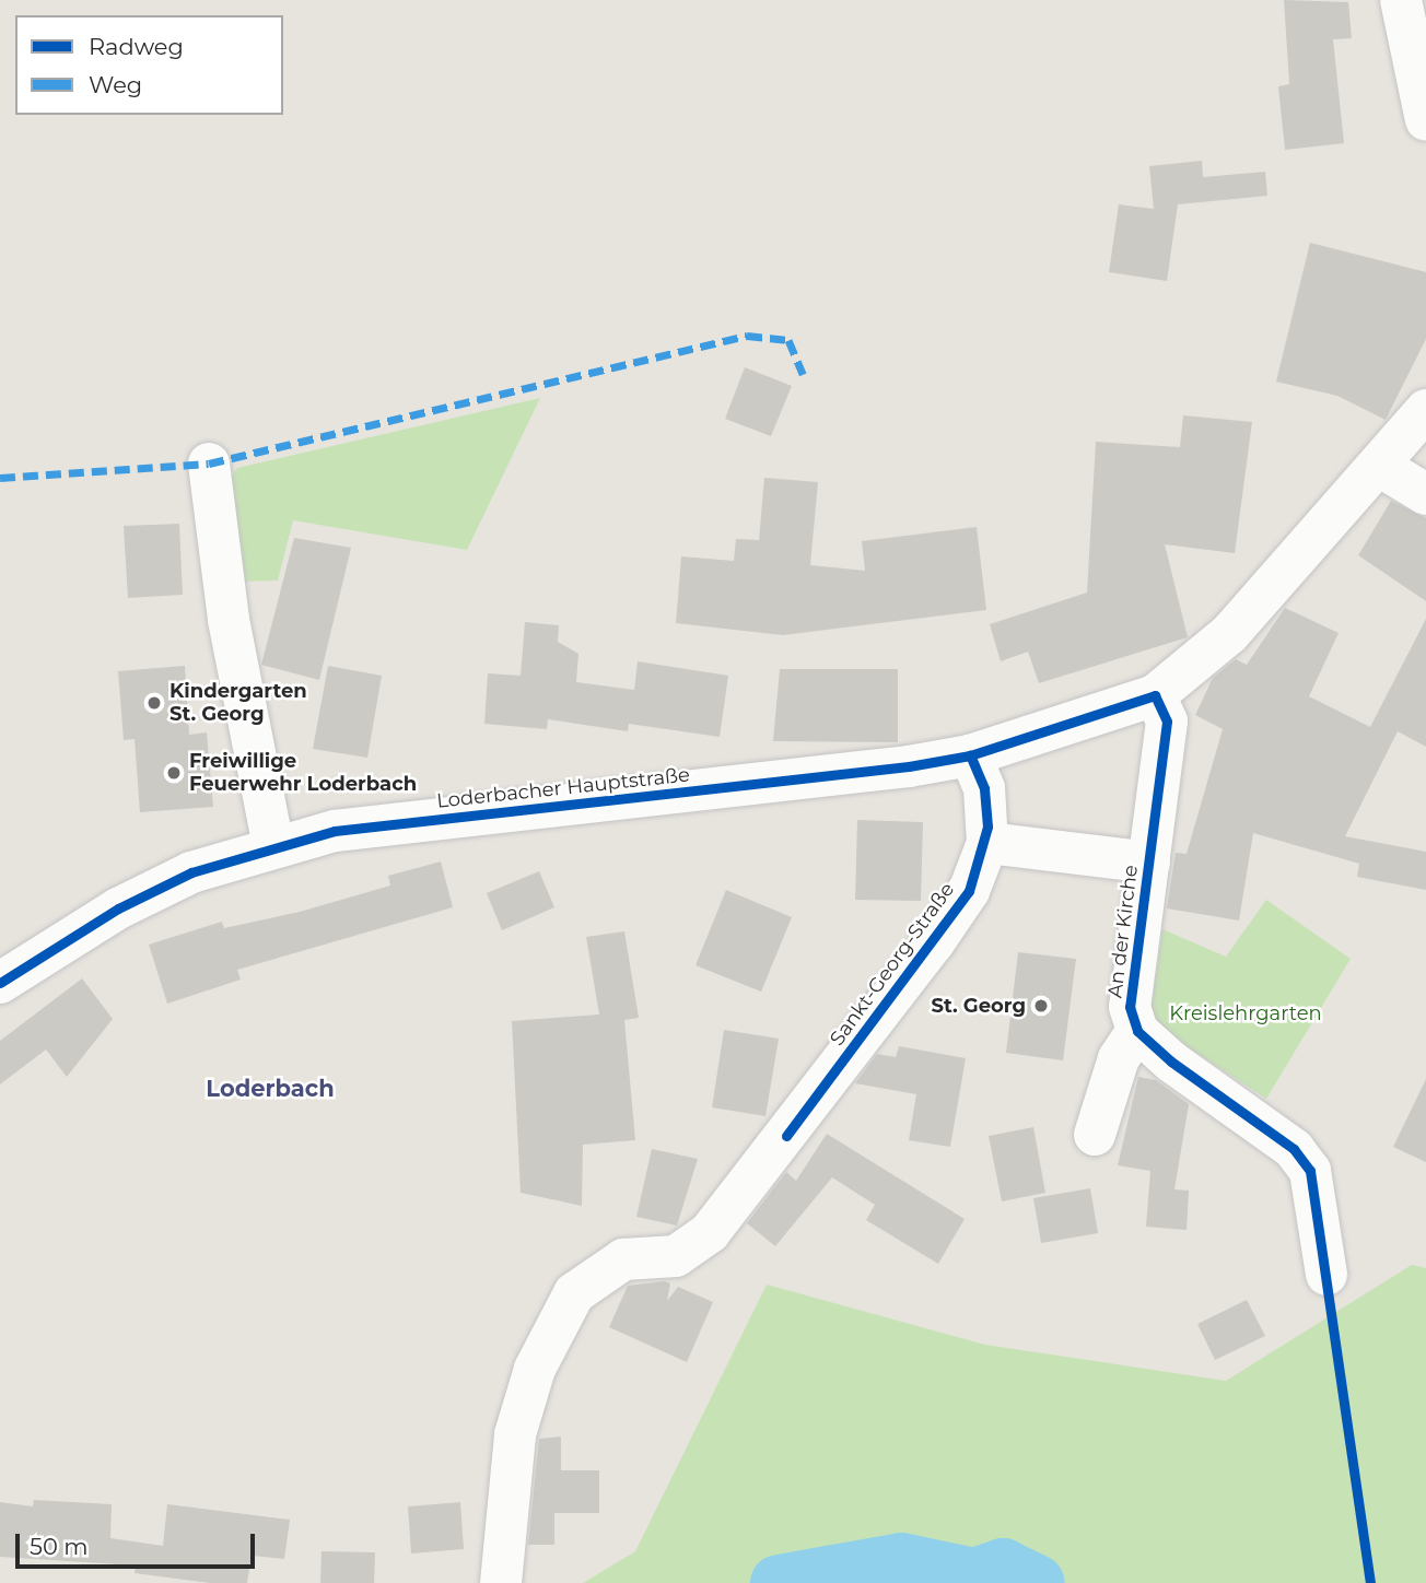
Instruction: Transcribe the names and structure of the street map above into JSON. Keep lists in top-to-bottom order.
{
  "streets": {
    "street": ["Loderbacher Hauptstraße", "An der Kirche", "Sankt-Georg-Straße"]
  },
  "crossings": [
    ["Loderbacher Hauptstraße", "An der Kirche"],
    ["Loderbacher Hauptstraße", "Sankt-Georg-Straße"]
  ],
  "districts": ["Loderbach"],
  "parks": ["Kreislehrgarten"],
  "places": ["Kindergarten St. Georg", "Freiwillige Feuerwehr Loderbach", "St. Georg"],
  "legend": ["Radweg", "Weg"],
  "scale_bar": "50 m"
}
